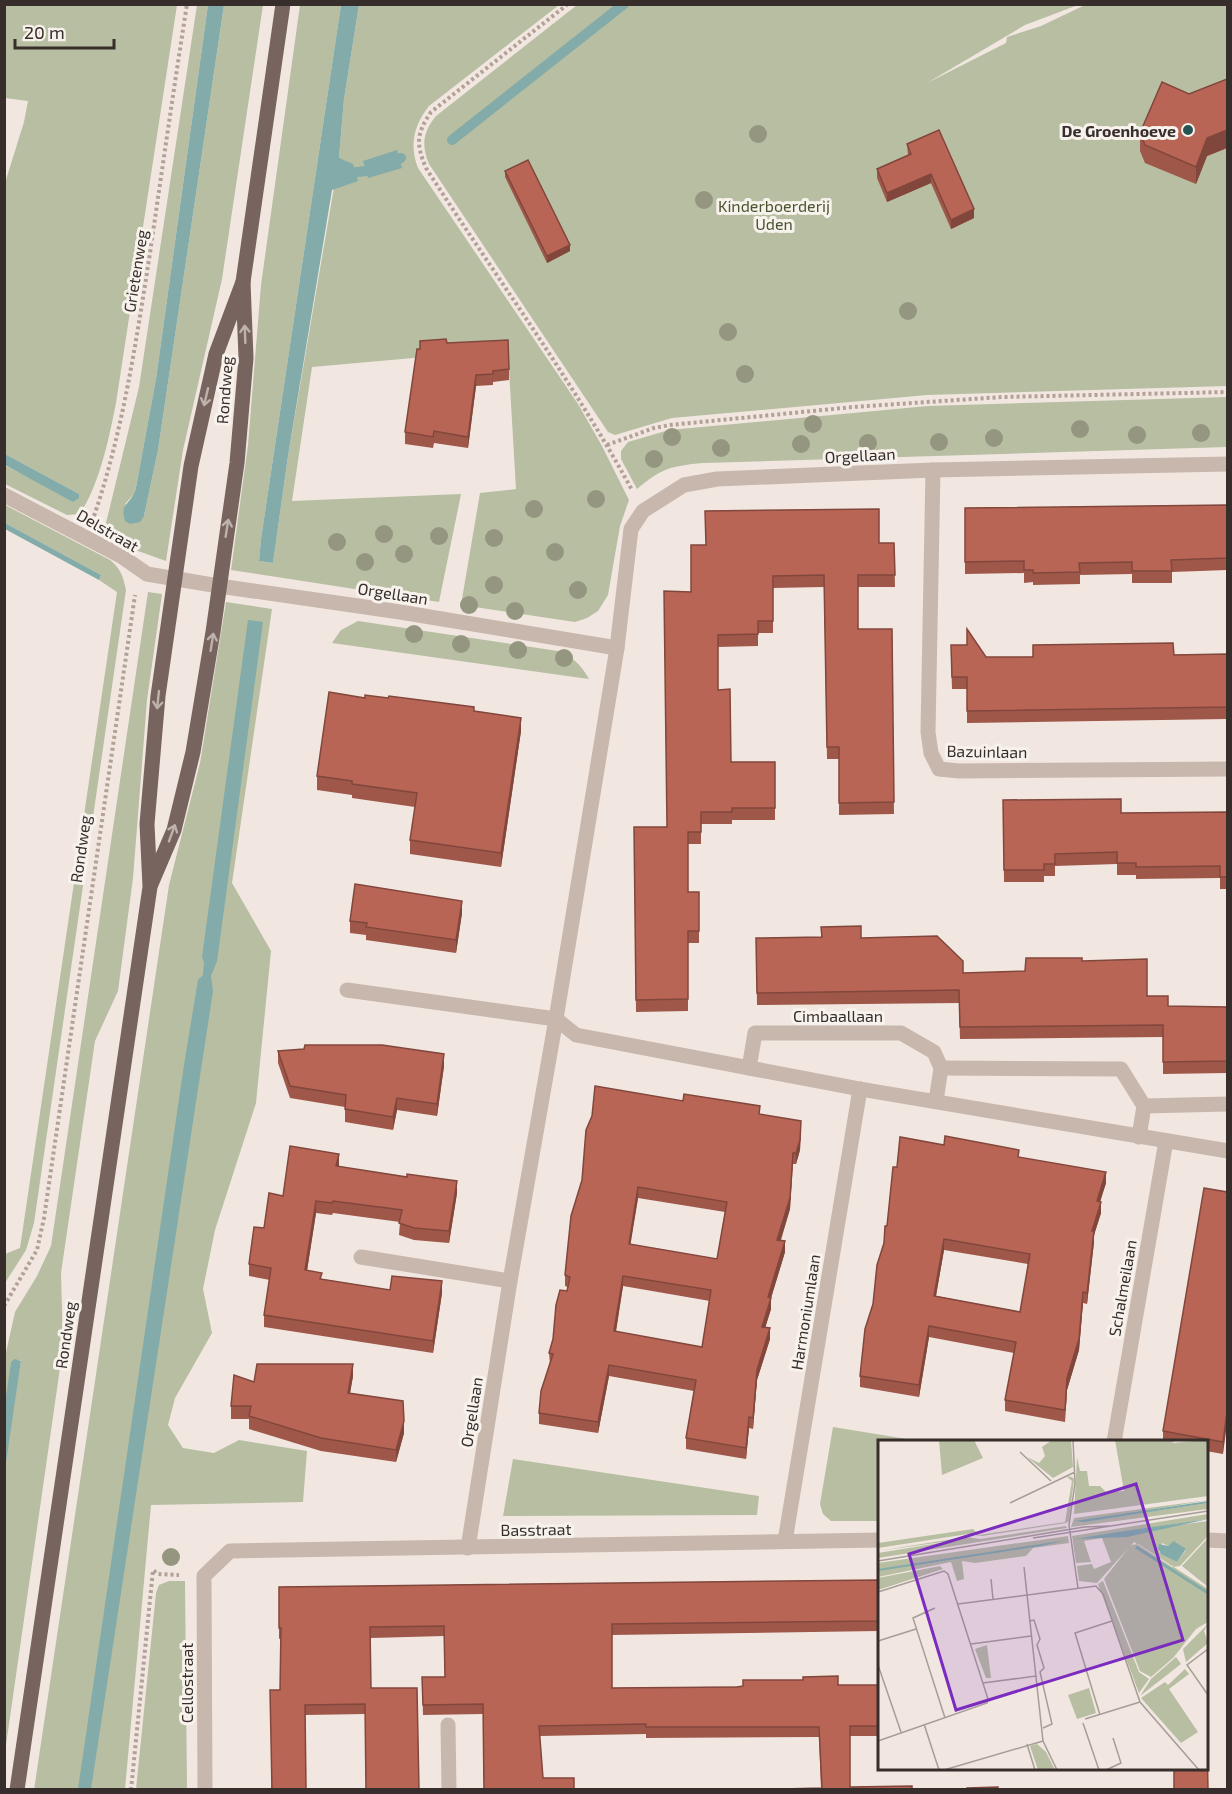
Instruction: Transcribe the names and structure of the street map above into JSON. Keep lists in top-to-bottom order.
{
  "streets": {
    "main road": ["Rondweg"],
    "street": [
      "Orgellaan",
      "Delstraat",
      "Bazuinlaan",
      "Cimbaallaan",
      "Schalmeilaan",
      "Harmoniumlaan",
      "Basstraat",
      "Cellostraat"
    ],
    "path": ["Grietenweg"]
  },
  "crossings": [
    ["Grietenweg", "Delstraat"],
    ["Rondweg", "Orgellaan"],
    ["Rondweg", "Delstraat"],
    ["Orgellaan", "Delstraat"],
    ["Orgellaan", "Bazuinlaan"],
    ["Orgellaan", "Basstraat"],
    ["Harmoniumlaan", "Basstraat"],
    ["Basstraat", "Cellostraat"]
  ],
  "parks": ["Kinderboerderij Uden"],
  "places": ["De Groenhoeve"],
  "scale_bar": "20 m"
}
